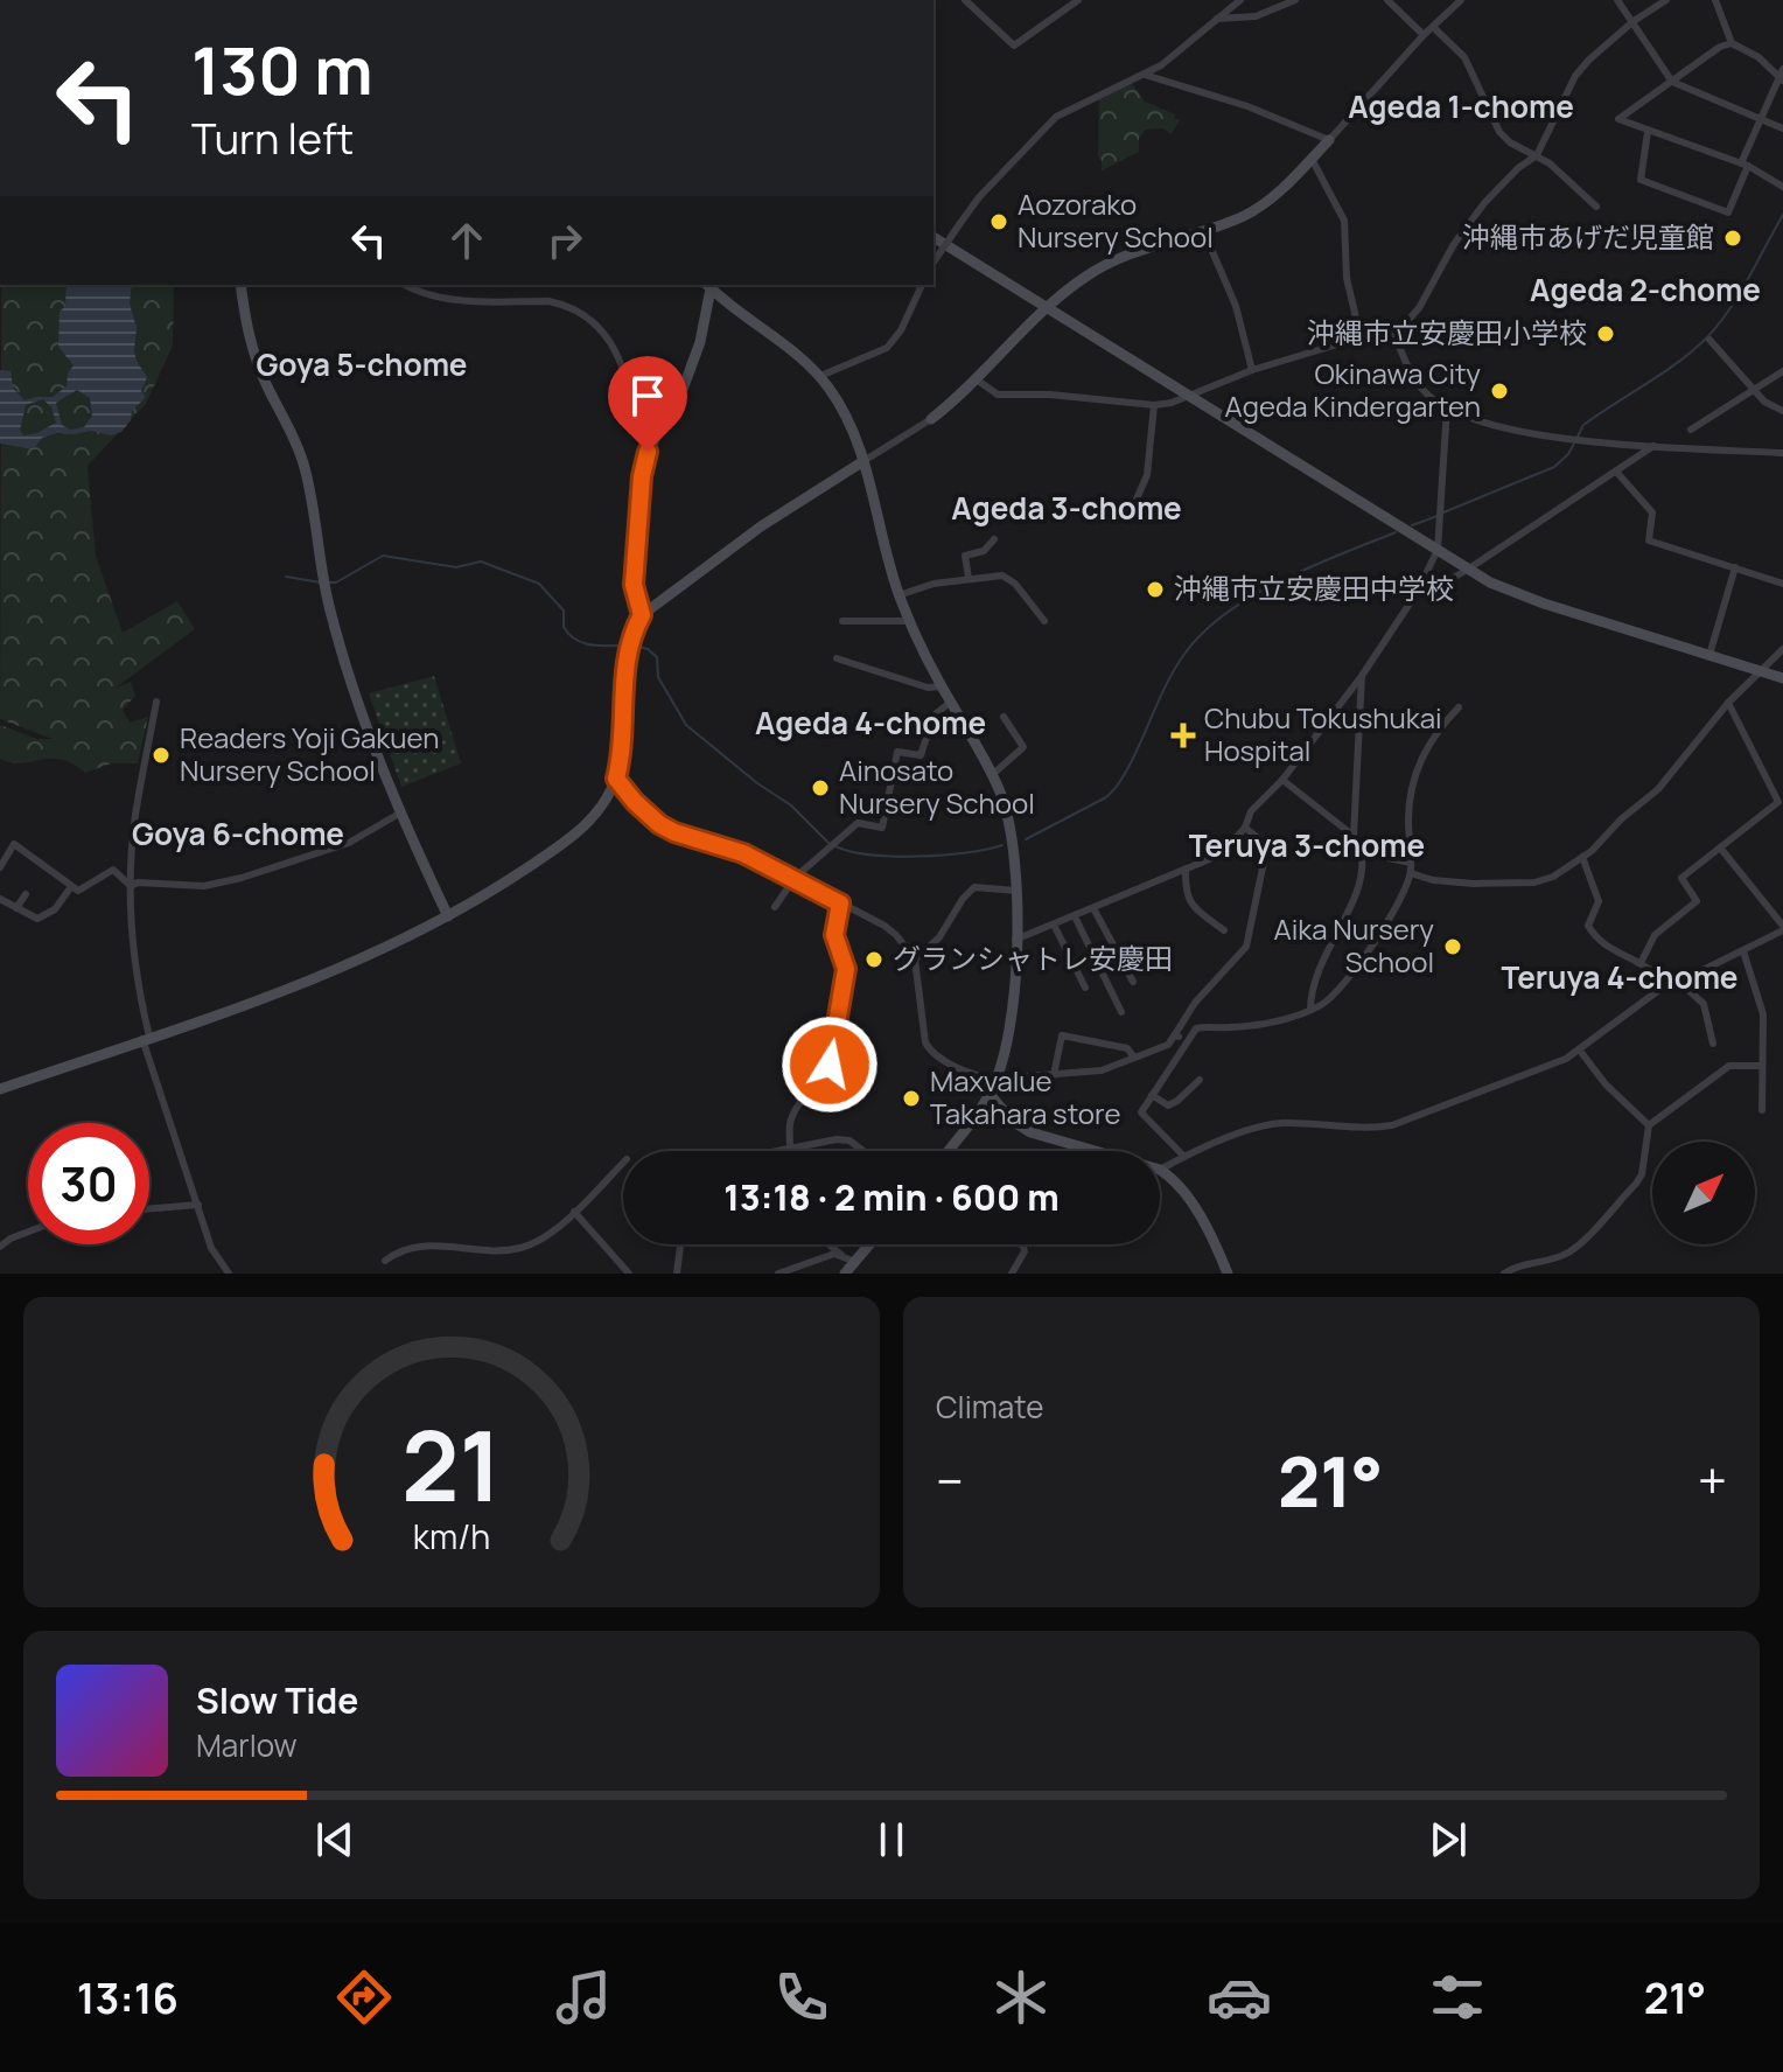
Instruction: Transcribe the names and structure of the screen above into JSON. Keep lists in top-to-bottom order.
{
  "districts": [
    "Ageda 1-chome",
    "Ageda 2-chome",
    "Goya 5-chome",
    "Ageda 3-chome",
    "Ageda 4-chome",
    "Goya 6-chome",
    "Teruya 3-chome",
    "Teruya 4-chome"
  ],
  "places": {
    "other": [
      "Aozorako Nursery School",
      "沖縄市あげだ児童館",
      "沖縄市立安慶田小学校",
      "Okinawa City Ageda Kindergarten",
      "沖縄市立安慶田中学校",
      "Readers Yoji Gakuen Nursery School",
      "Ainosato Nursery School",
      "Aika Nursery School",
      "グランシャトレ安慶田",
      "Maxvalue Takahara store"
    ],
    "health": ["Chubu Tokushukai Hospital"]
  },
  "north": "top right",
  "page": {
    "turn": ["130 m", "Turn left"],
    "limit": "30",
    "trip": "13:18 · 2 min · 600 m",
    "tile": "Climate",
    "heat": ["−", "21°", "+"],
    "song": ["Slow Tide", "Marlow"],
    "tabs": ["13:16", "21°"],
    "gauge": ["21", "km/h"]
  }
}
